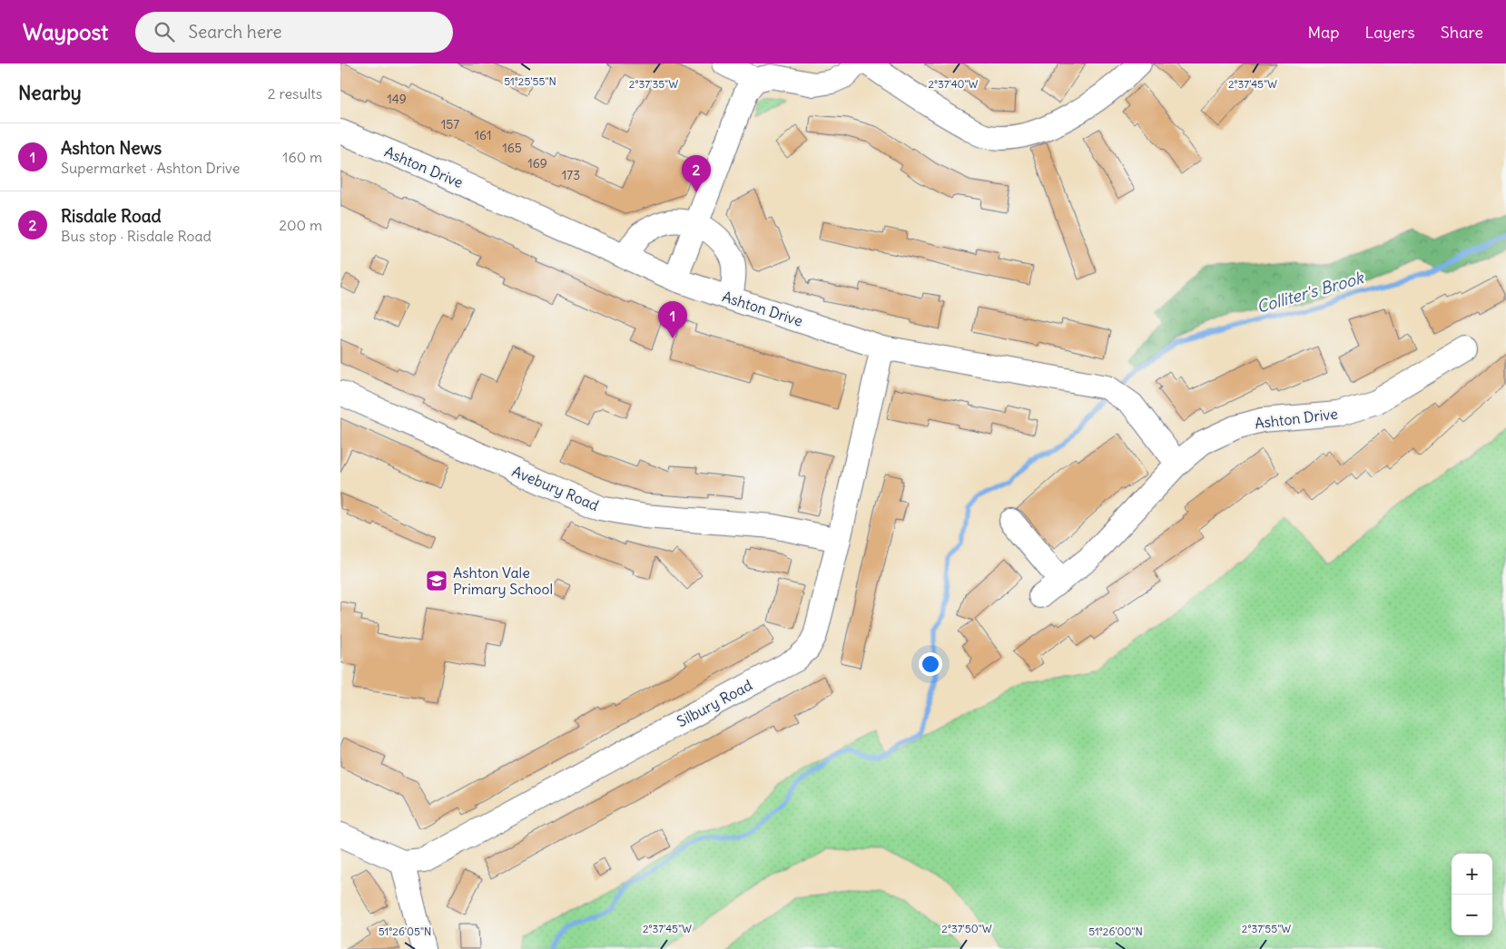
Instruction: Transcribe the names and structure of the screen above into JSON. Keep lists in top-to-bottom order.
{
  "streets": {
    "street": ["Ashton Drive", "Avebury Road", "Silbury Road"]
  },
  "crossings": [
    ["Ashton Drive", "Silbury Road"],
    ["Avebury Road", "Silbury Road"]
  ],
  "water": ["Colliter's Brook"],
  "places": {
    "school or university": ["Ashton Vale Primary School"]
  },
  "house_numbers": [
    "149",
    "157",
    "161",
    "165",
    "169",
    "173"
  ],
  "page": {
    "header": "Waypost",
    "search": "Search here",
    "nav": ["Map", "Layers", "Share"],
    "heading": ["Nearby", "2 results"],
    "list": [
      {
        "mark": "1",
        "name": "Ashton News",
        "note": "Supermarket · Ashton Drive",
        "value": "160 m"
      },
      {
        "mark": "2",
        "name": "Risdale Road",
        "note": "Bus stop · Risdale Road",
        "value": "200 m"
      }
    ],
    "pins": ["2", "1"],
    "map_buttons": ["+", "−"]
  },
  "coordinates": [
    "51°25'55\"N",
    "2°37'35\"W",
    "2°37'40\"W",
    "2°37'45\"W",
    "2°37'50\"W",
    "2°37'55\"W",
    "51°26'05\"N",
    "51°26'00\"N"
  ]
}
